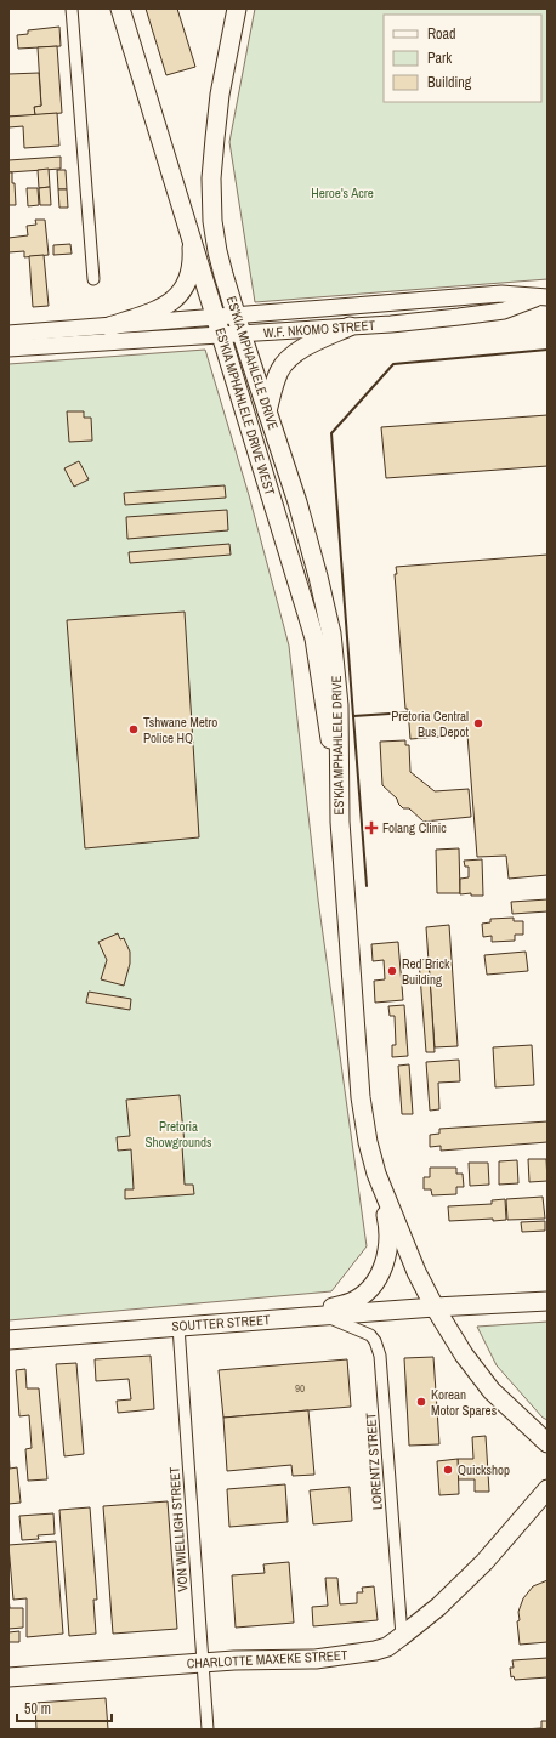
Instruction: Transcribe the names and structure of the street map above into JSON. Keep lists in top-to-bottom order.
{
  "streets": {
    "main road": [
      "W.F. NKOMO STREET",
      "ES'KIA MPHAHLELE DRIVE",
      "ES'KIA MPHAHLELE DRIVE WEST",
      "SOUTTER STREET",
      "CHARLOTTE MAXEKE STREET"
    ],
    "street": ["LORENTZ STREET", "VON WIELLIGH STREET"]
  },
  "crossings": [
    ["W.F. NKOMO STREET", "ES'KIA MPHAHLELE DRIVE"],
    ["W.F. NKOMO STREET", "ES'KIA MPHAHLELE DRIVE WEST"],
    ["ES'KIA MPHAHLELE DRIVE", "ES'KIA MPHAHLELE DRIVE WEST"],
    ["ES'KIA MPHAHLELE DRIVE", "SOUTTER STREET"],
    ["SOUTTER STREET", "LORENTZ STREET"],
    ["SOUTTER STREET", "VON WIELLIGH STREET"],
    ["LORENTZ STREET", "CHARLOTTE MAXEKE STREET"],
    ["VON WIELLIGH STREET", "CHARLOTTE MAXEKE STREET"]
  ],
  "parks": ["Heroe's Acre", "Pretoria Showgrounds"],
  "places": {
    "other": [
      "Pretoria Central Bus Depot",
      "Tshwane Metro Police HQ",
      "Red Brick Building",
      "Korean Motor Spares",
      "Quickshop"
    ],
    "health": ["Folang Clinic"]
  },
  "house_numbers": ["90"],
  "legend": ["Road", "Park", "Building"],
  "scale_bar": "50 m"
}
